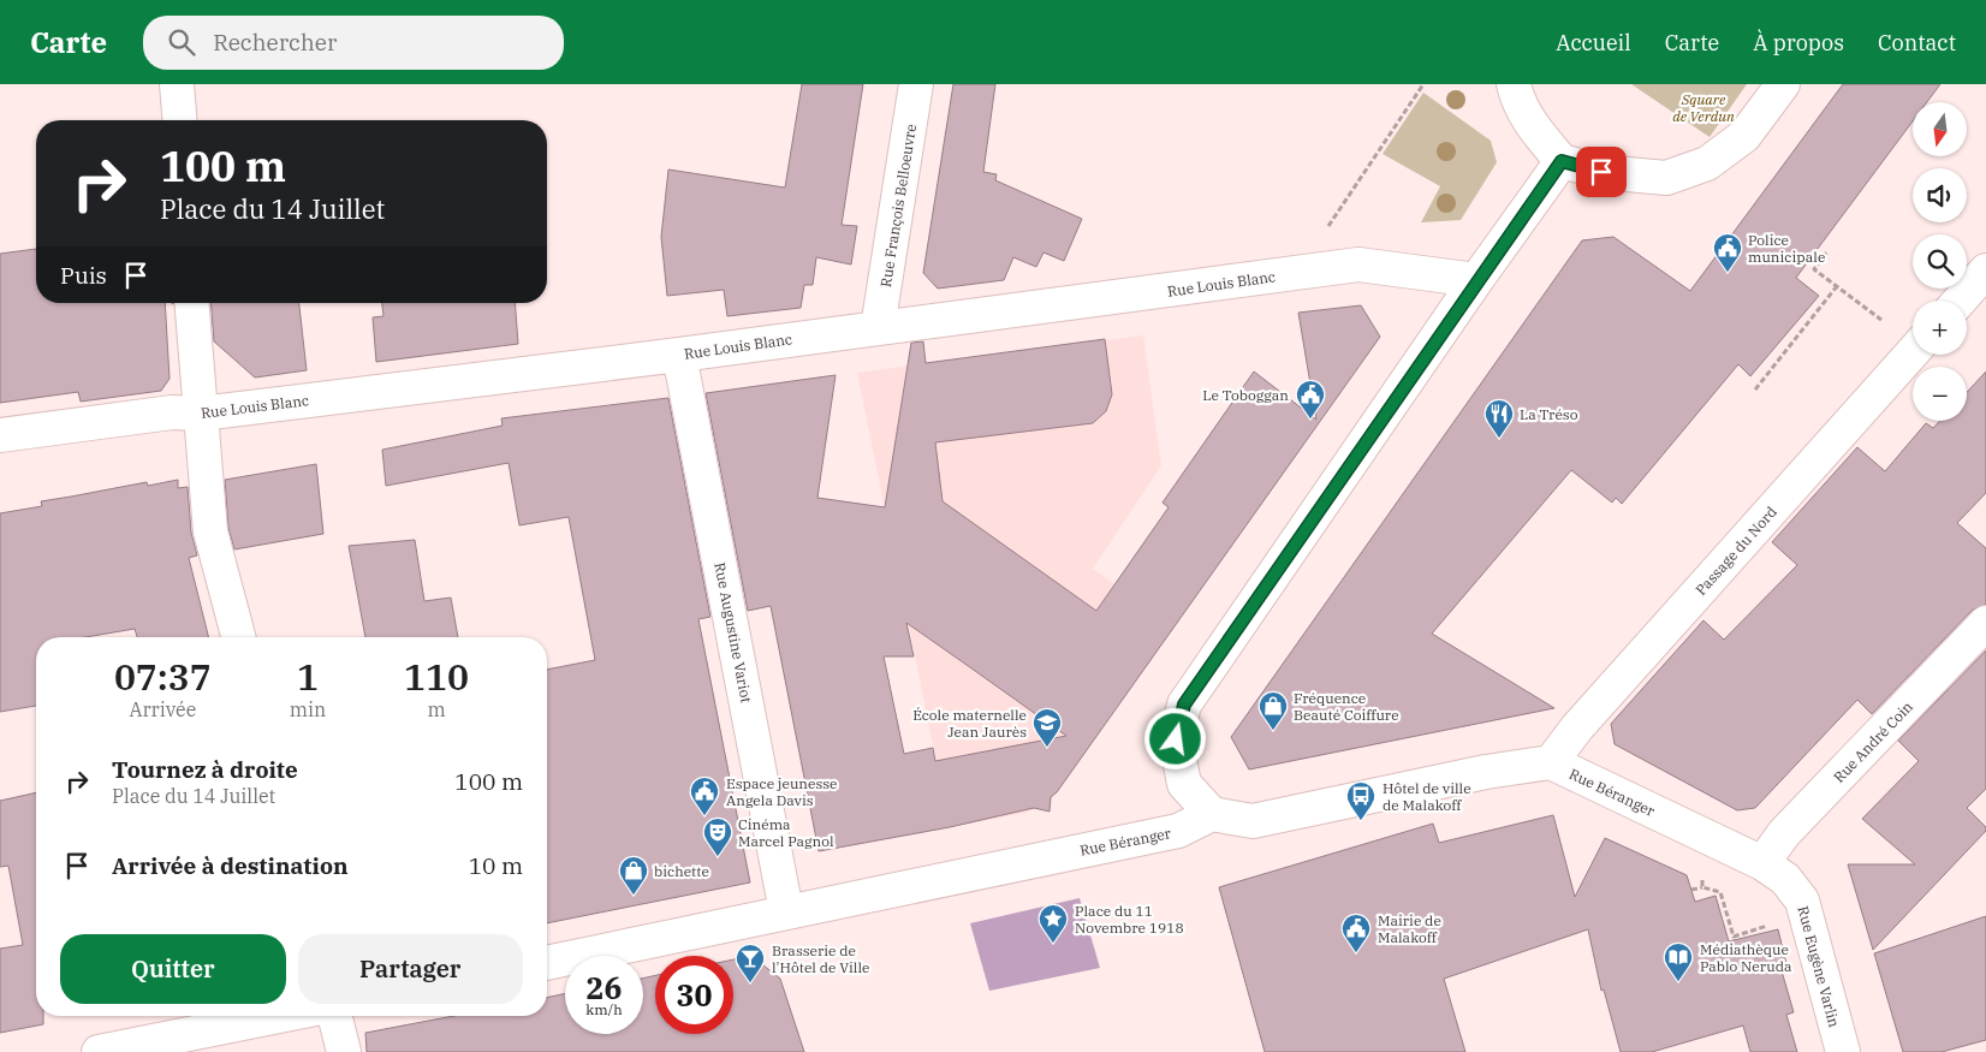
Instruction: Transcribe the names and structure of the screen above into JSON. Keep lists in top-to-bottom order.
{
  "streets": {
    "street": [
      "Rue François Belloeuvre",
      "Rue Louis Blanc",
      "Passage du Nord",
      "Rue Augustine Variot",
      "Rue André Coin",
      "Rue Béranger",
      "Rue Eugène Varlin"
    ]
  },
  "crossings": [
    ["Rue François Belloeuvre", "Rue Louis Blanc"],
    ["Rue Louis Blanc", "Rue Augustine Variot"],
    ["Passage du Nord", "Rue Béranger"],
    ["Rue Augustine Variot", "Rue Béranger"],
    ["Rue André Coin", "Rue Béranger"],
    ["Rue André Coin", "Rue Eugène Varlin"],
    ["Rue Béranger", "Rue Eugène Varlin"]
  ],
  "parks": ["Square de Verdun"],
  "places": {
    "public building": [
      "Police municipale",
      "Le Toboggan",
      "Espace jeunesse Angela Davis",
      "Mairie de Malakoff"
    ],
    "restaurant": ["La Tréso"],
    "shop": ["Fréquence Beauté Coiffure", "bichette"],
    "school or university": ["École maternelle Jean Jaurès"],
    "bus stop": ["Hôtel de ville de Malakoff"],
    "theatre": ["Cinéma Marcel Pagnol"],
    "place": ["Place du 11 Novembre 1918"],
    "library": ["Médiathèque Pablo Neruda"],
    "bar": ["Brasserie de l'Hôtel de Ville"]
  },
  "north": "bottom",
  "page": {
    "header": "Carte",
    "search": "Rechercher",
    "nav": [
      "Accueil",
      "Carte",
      "À propos",
      "Contact"
    ],
    "map_buttons": ["+", "−"],
    "turn": ["100 m", "Place du 14 Juillet"],
    "then": "Puis",
    "eta": [
      "07:37",
      "Arrivée",
      "1",
      "min",
      "110",
      "m"
    ],
    "list": [
      {
        "name": "Tournez à droite",
        "note": "Place du 14 Juillet",
        "value": "100 m"
      },
      {
        "name": "Arrivée à destination",
        "value": "10 m"
      }
    ],
    "buttons": ["Quitter", "Partager"],
    "speed": "26 km/h",
    "limit": "30"
  }
}
